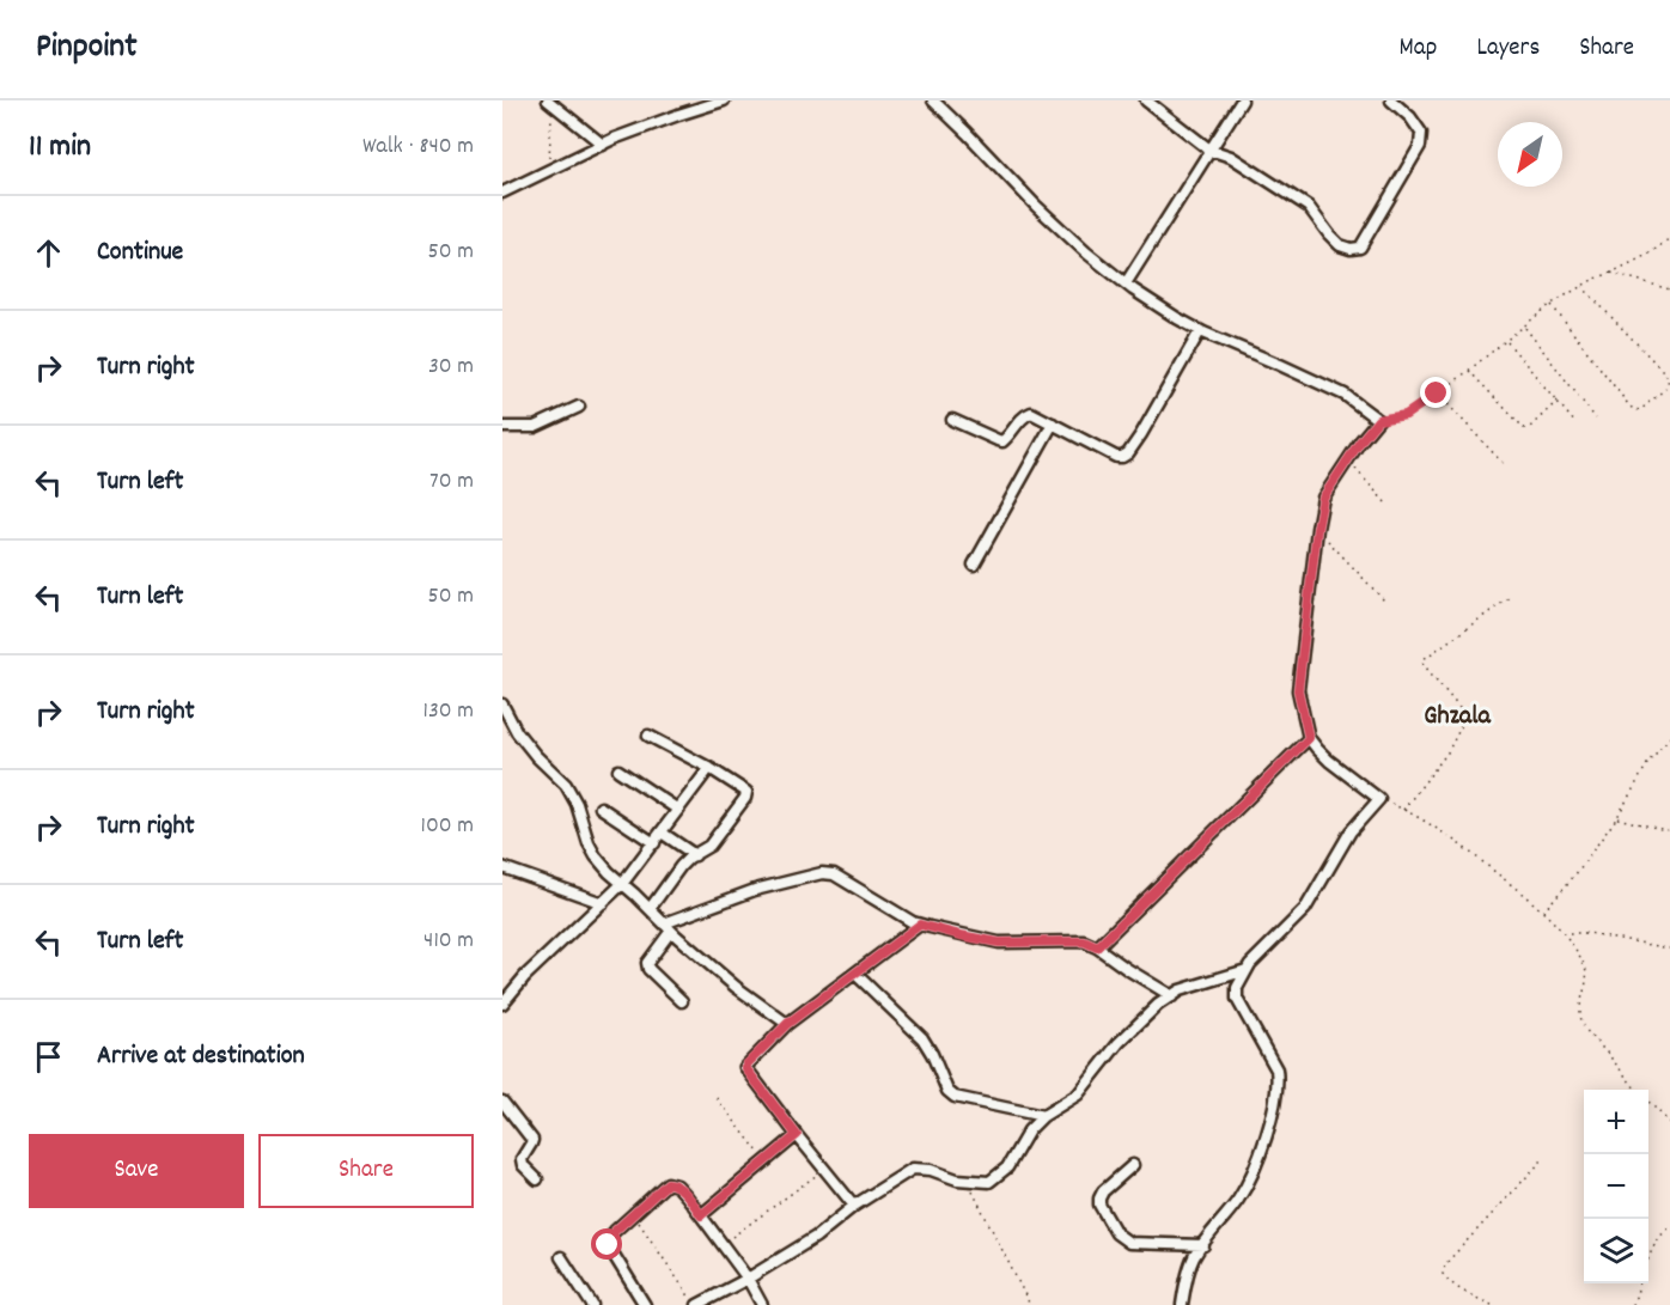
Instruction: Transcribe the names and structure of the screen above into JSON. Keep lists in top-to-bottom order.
{
  "districts": ["Ghzala"],
  "north": "bottom left",
  "page": {
    "header": "Pinpoint",
    "nav": ["Map", "Layers", "Share"],
    "heading": ["11 min", "Walk · 840 m"],
    "list": [
      ["Continue", "50 m"],
      ["Turn right", "30 m"],
      ["Turn left", "70 m"],
      ["Turn left", "50 m"],
      ["Turn right", "130 m"],
      ["Turn right", "100 m"],
      ["Turn left", "410 m"],
      "Arrive at destination"
    ],
    "map_buttons": ["+", "−"],
    "buttons": ["Save", "Share"]
  }
}
